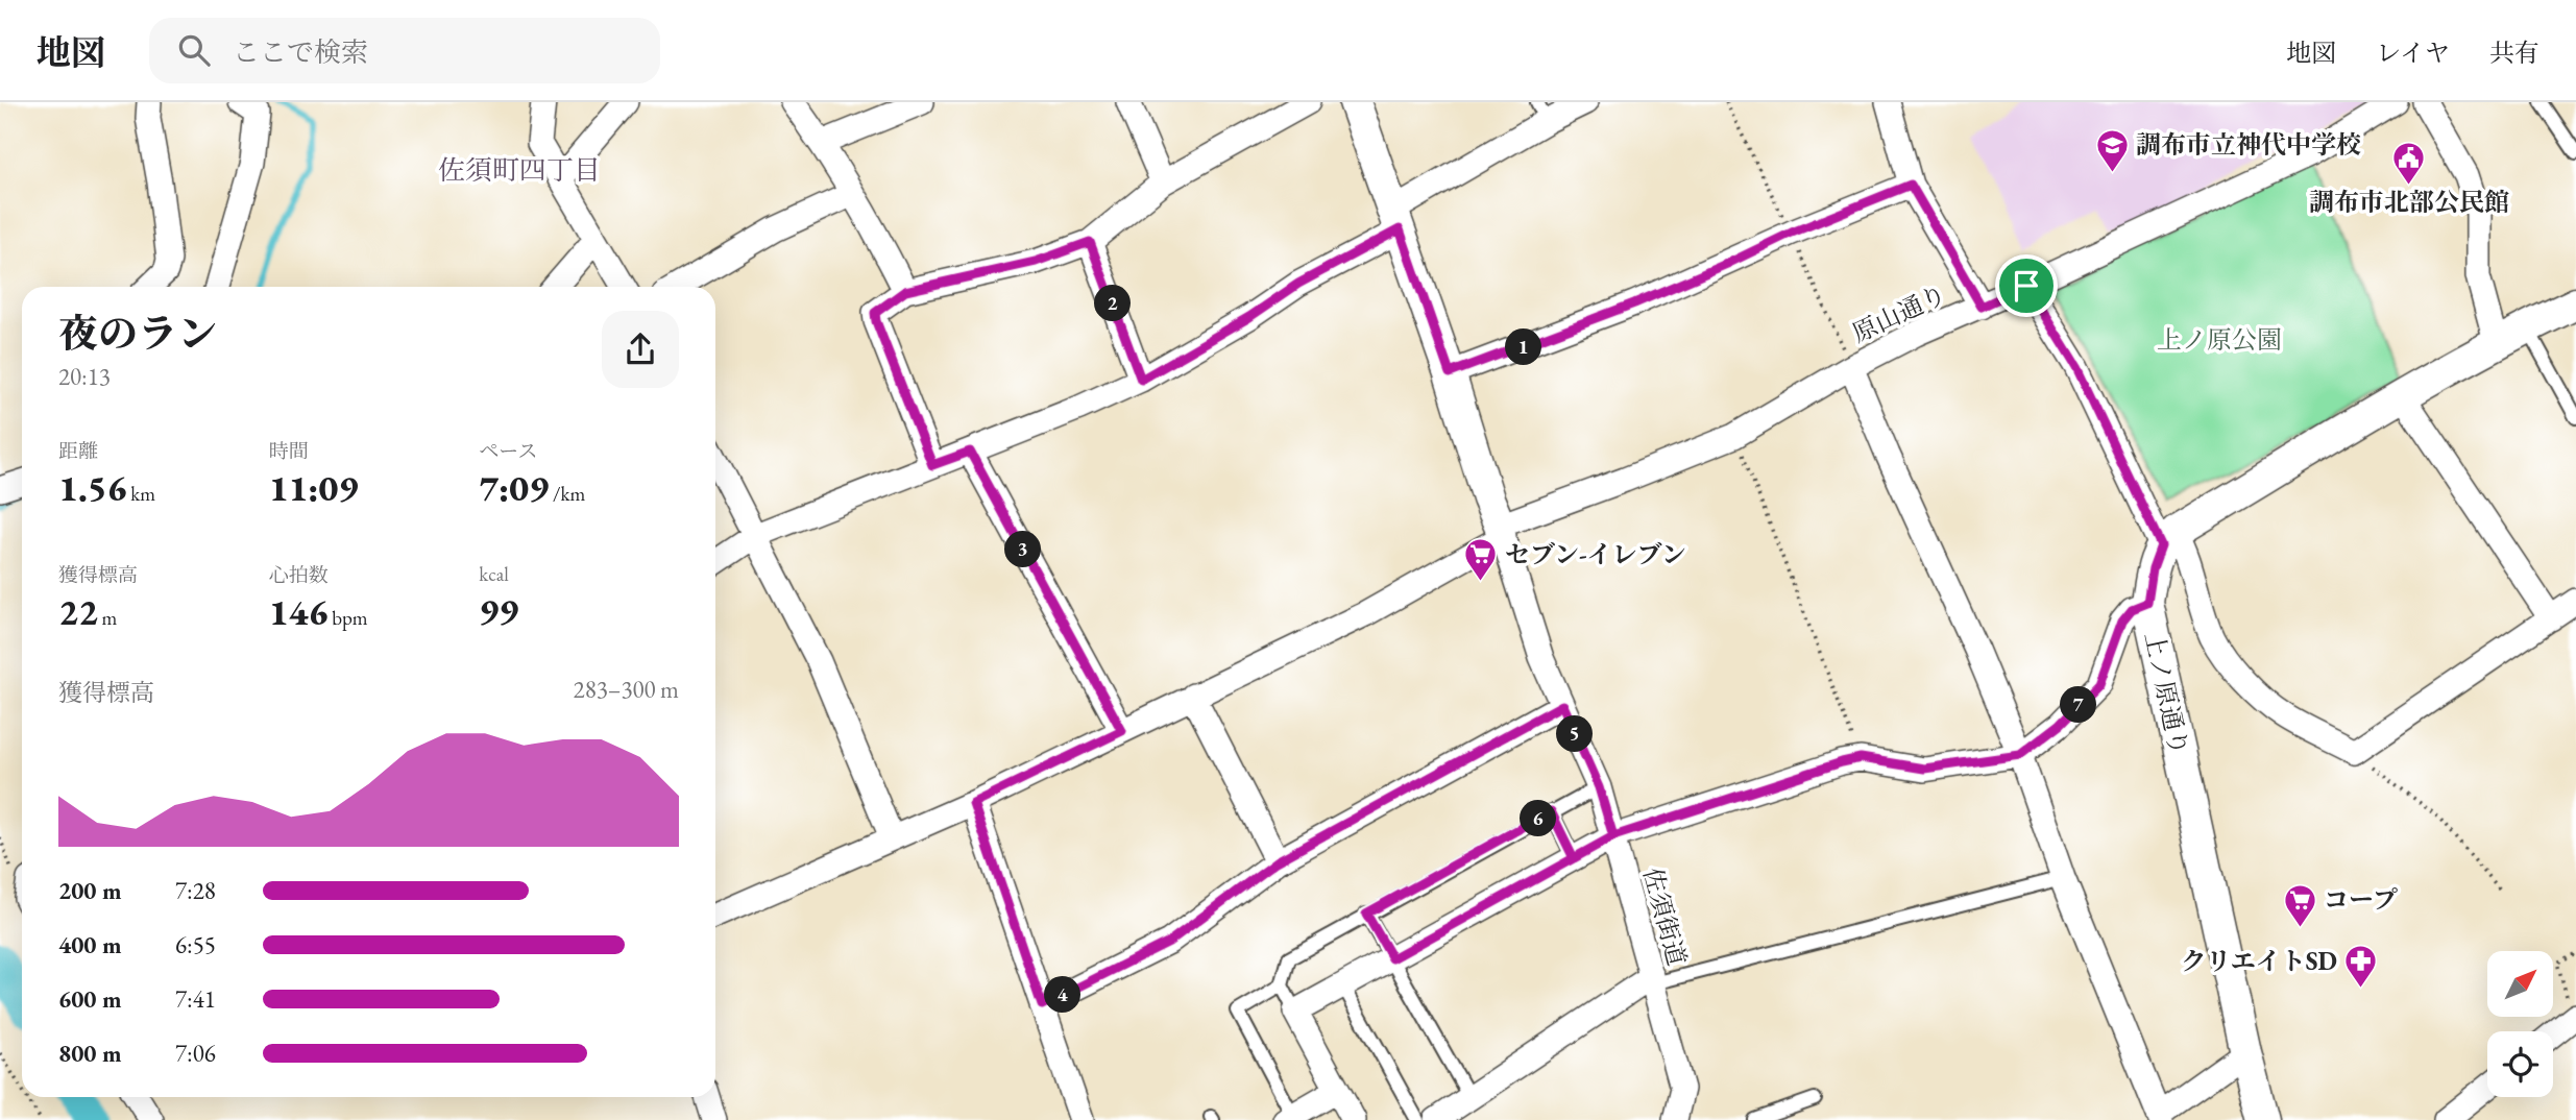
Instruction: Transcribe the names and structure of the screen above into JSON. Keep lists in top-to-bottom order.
{
  "streets": {
    "street": ["原山通り", "上ノ原通り", "佐須街道"]
  },
  "crossings": [
    ["原山通り", "佐須街道"]
  ],
  "districts": ["佐須町四丁目"],
  "parks": ["上ノ原公園"],
  "places": {
    "school or university": ["調布市立神代中学校"],
    "public building": ["調布市北部公民館"],
    "supermarket": ["セブン-イレブン", "コープ"],
    "pharmacy": ["クリエイトSD"]
  },
  "north": "top right",
  "page": {
    "header": "地図",
    "search": "ここで検索",
    "nav": ["地図", "レイヤ", "共有"],
    "pins": [
      "2",
      "1",
      "3",
      "7",
      "5",
      "6",
      "4"
    ],
    "heading": ["夜のラン", "20:13"],
    "stats": [
      ["距離", "1.56 km"],
      ["時間", "11:09"],
      ["ペース", "7:09 /km"],
      ["獲得標高", "22 m"],
      ["心拍数", "146 bpm"],
      ["kcal", "99"]
    ],
    "chart": ["獲得標高", "283–300 m"],
    "list": [
      {
        "name": "200 m",
        "note": "7:28"
      },
      {
        "name": "400 m",
        "note": "6:55"
      },
      {
        "name": "600 m",
        "note": "7:41"
      },
      {
        "name": "800 m",
        "note": "7:06"
      }
    ]
  }
}
